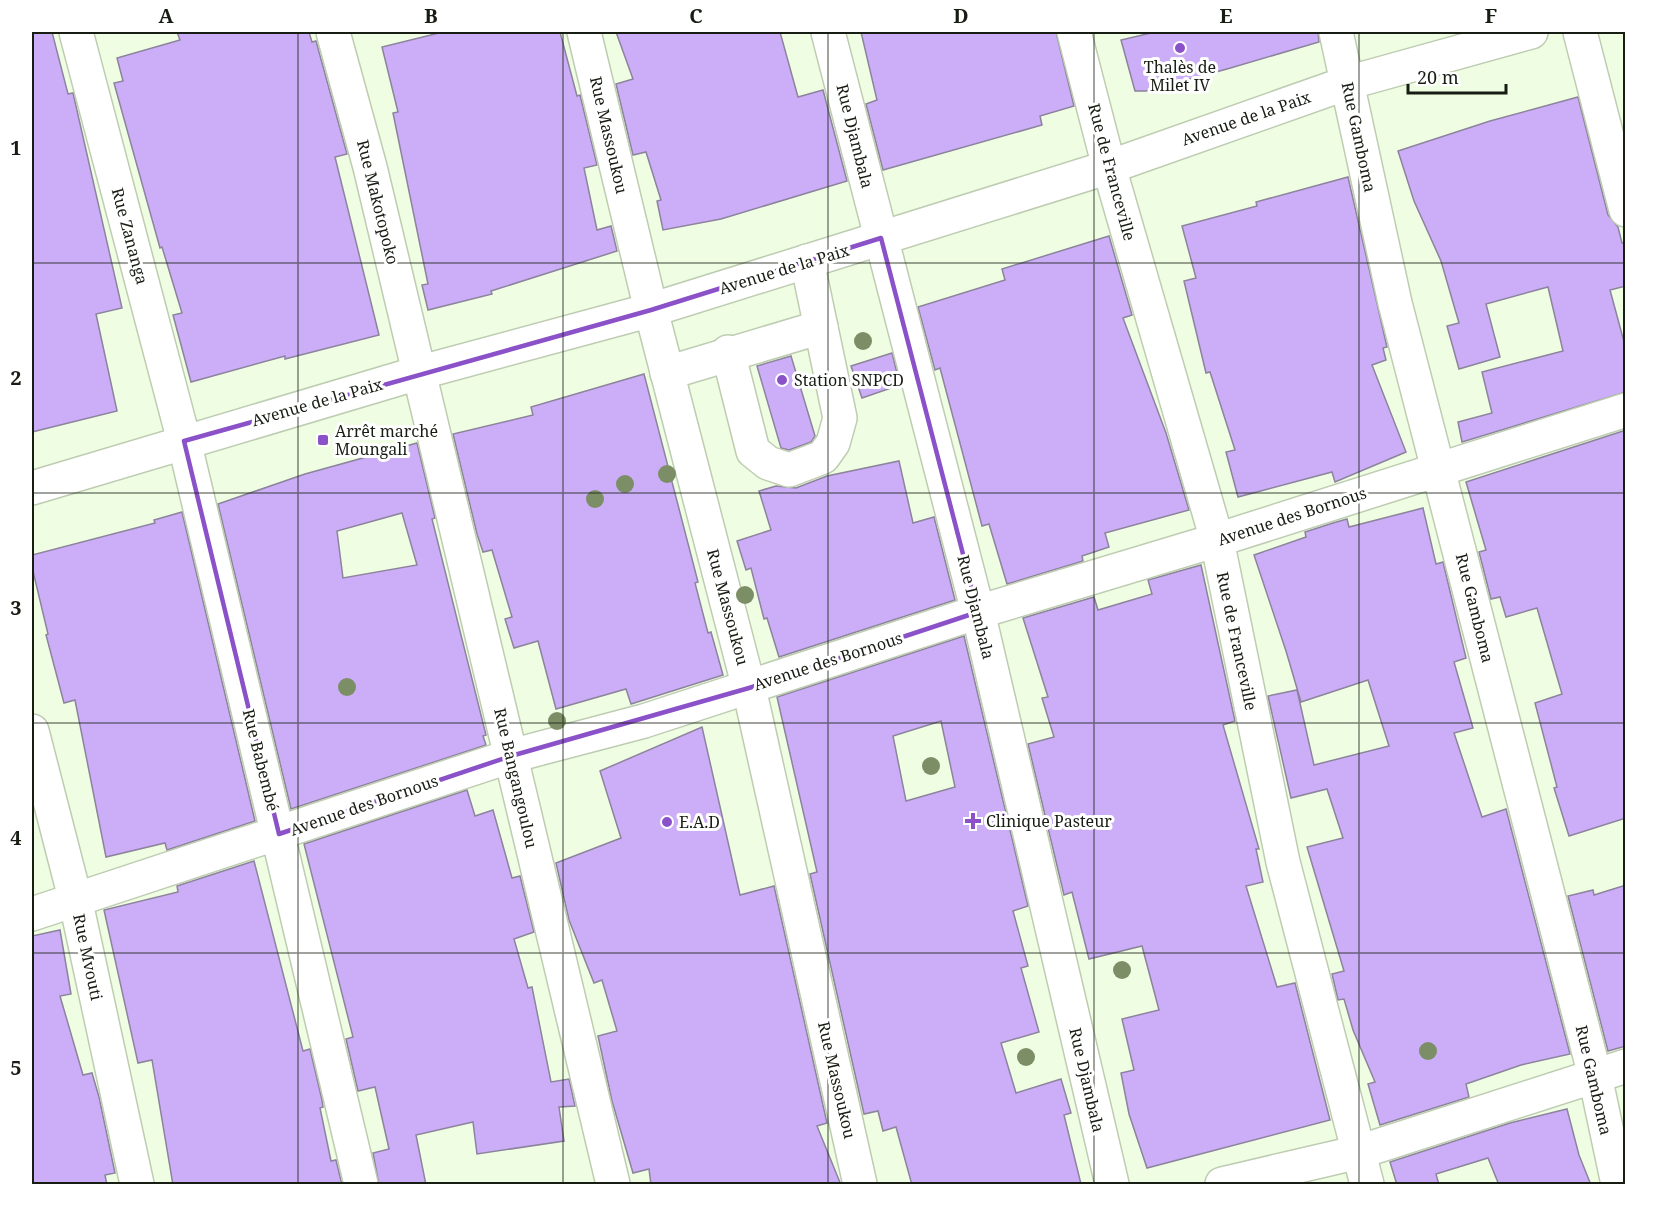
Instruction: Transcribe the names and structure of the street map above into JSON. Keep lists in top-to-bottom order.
{
  "streets": {
    "street": [
      "Avenue de la Paix",
      "Rue Massoukou",
      "Rue Djambala",
      "Rue Gamboma",
      "Rue de Franceville",
      "Rue Makotopoko",
      "Rue Zananga",
      "Avenue des Bornous",
      "Rue Babembé",
      "Rue Bangangoulou",
      "Rue Mvouti"
    ]
  },
  "crossings": [
    ["Avenue de la Paix", "Rue Massoukou"],
    ["Avenue de la Paix", "Rue Djambala"],
    ["Avenue de la Paix", "Rue Gamboma"],
    ["Avenue de la Paix", "Rue de Franceville"],
    ["Avenue de la Paix", "Rue Makotopoko"],
    ["Avenue de la Paix", "Rue Zananga"],
    ["Avenue de la Paix", "Rue Babembé"],
    ["Avenue de la Paix", "Rue Bangangoulou"],
    ["Rue Massoukou", "Avenue des Bornous"],
    ["Rue Djambala", "Avenue des Bornous"],
    ["Rue Gamboma", "Avenue des Bornous"],
    ["Rue de Franceville", "Avenue des Bornous"],
    ["Rue Makotopoko", "Rue Bangangoulou"],
    ["Rue Zananga", "Rue Babembé"],
    ["Avenue des Bornous", "Rue Babembé"],
    ["Avenue des Bornous", "Rue Bangangoulou"],
    ["Avenue des Bornous", "Rue Mvouti"]
  ],
  "places": {
    "other": ["Thalès de Milet IV", "Station SNPCD", "E.A.D"],
    "transit": ["Arrêt marché Moungali"],
    "health": ["Clinique Pasteur"]
  },
  "scale_bar": "20 m",
  "grid": {
    "columns": [
      "A",
      "B",
      "C",
      "D",
      "E",
      "F"
    ],
    "rows": [
      "1",
      "2",
      "3",
      "4",
      "5"
    ]
  }
}
